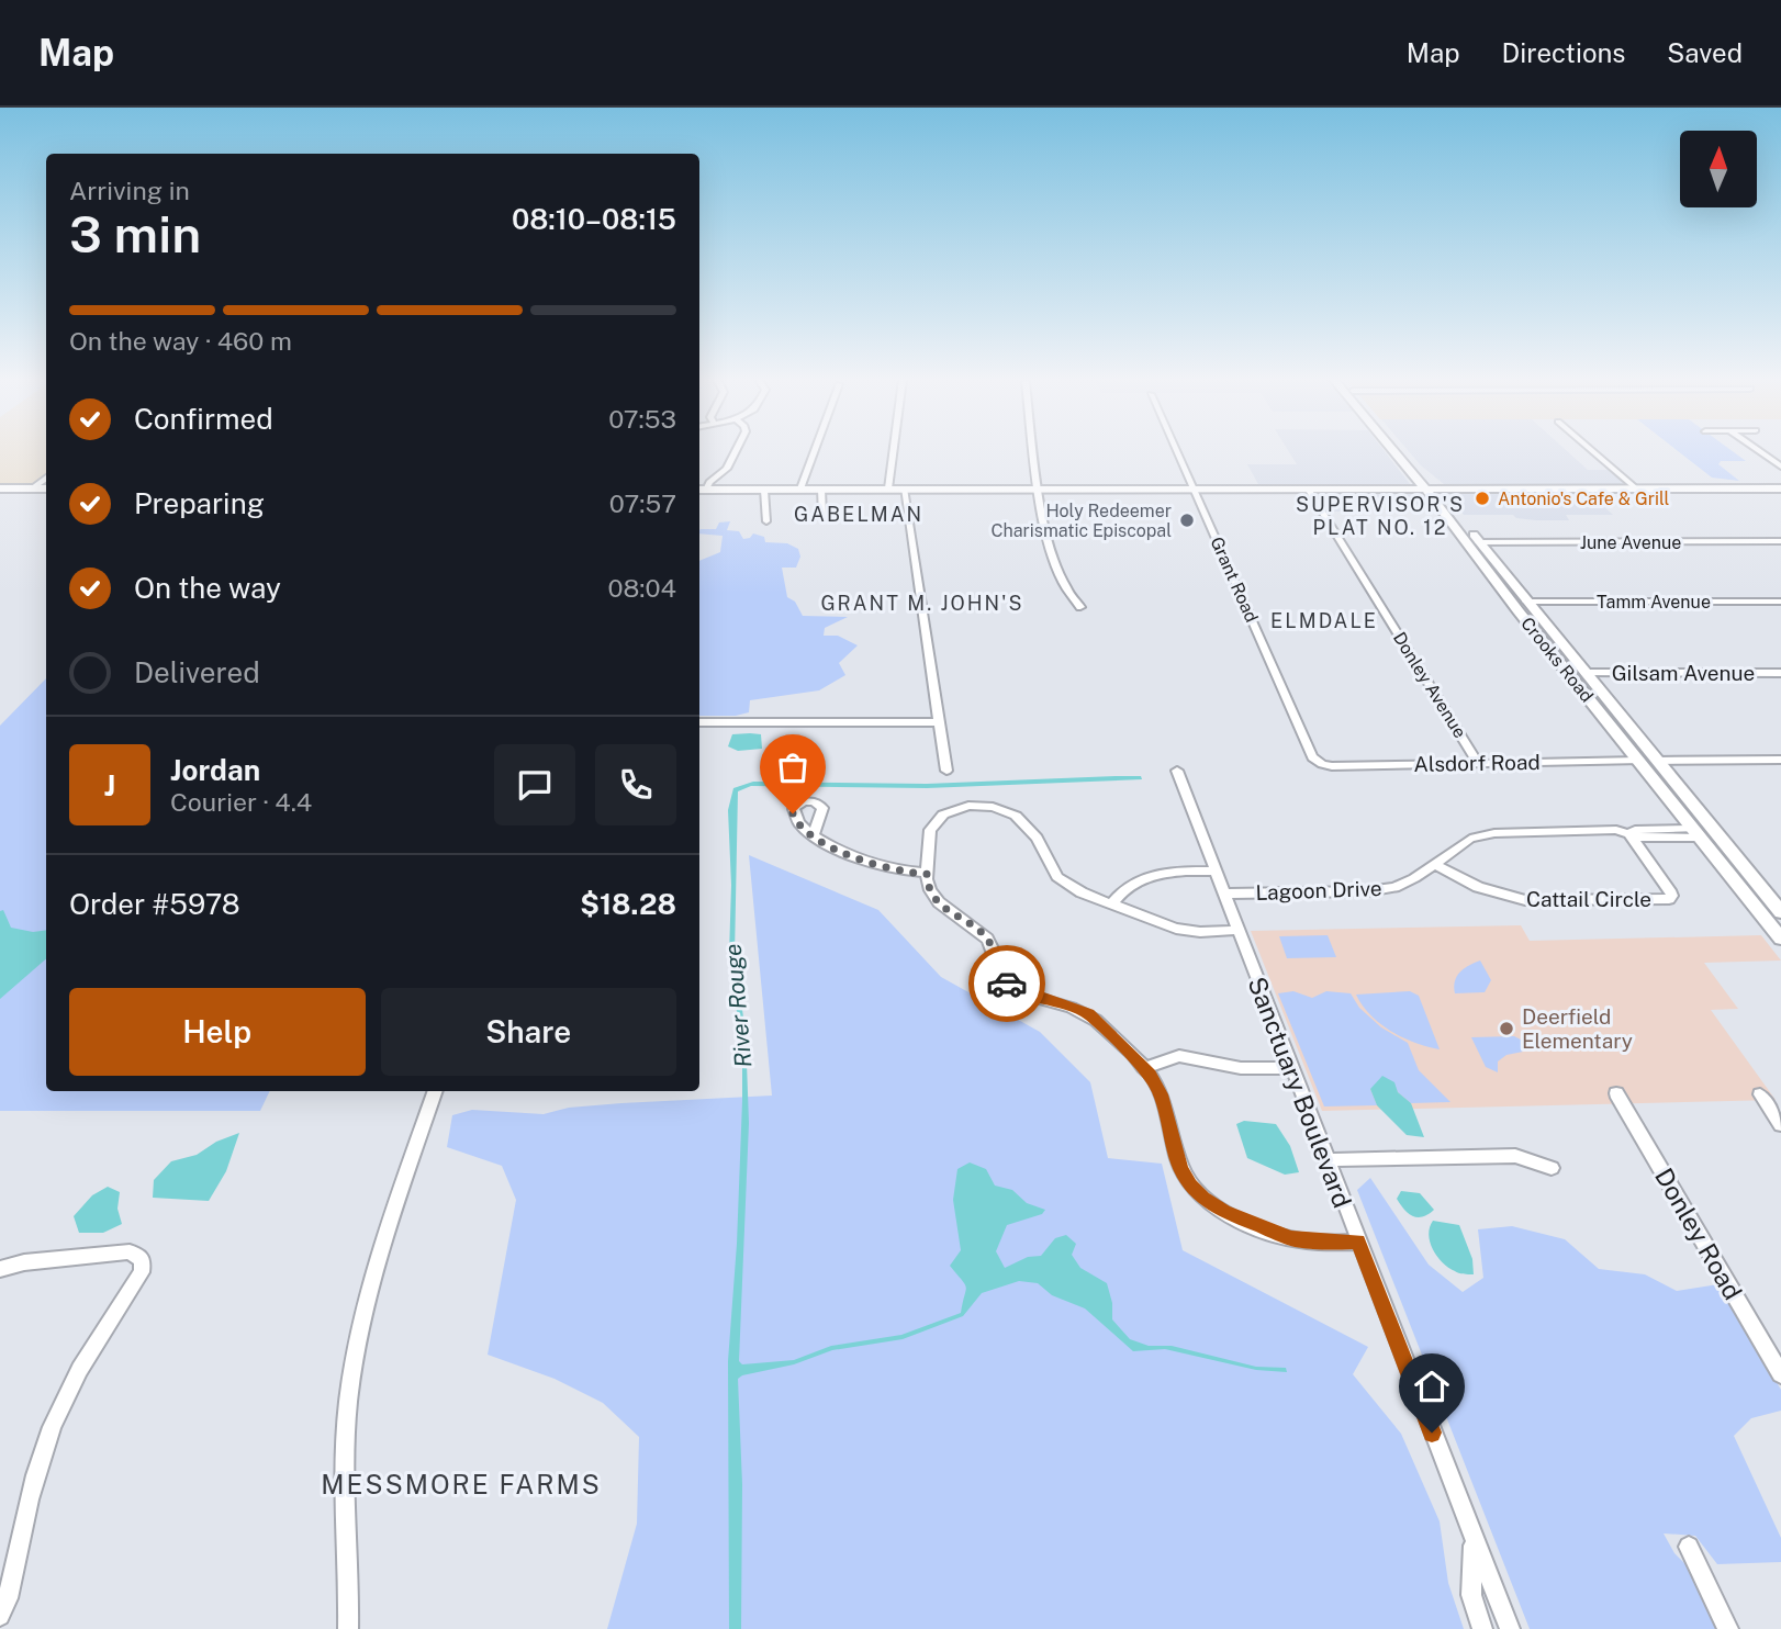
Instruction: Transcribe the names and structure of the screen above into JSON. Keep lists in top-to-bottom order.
{
  "streets": {
    "main road": ["Crooks Road"],
    "street": [
      "June Avenue",
      "Grant Road",
      "Tamm Avenue",
      "Gilsam Avenue",
      "Donley Avenue",
      "Alsdorf Road",
      "Lagoon Drive",
      "Cattail Circle",
      "Sanctuary Boulevard",
      "Donley Road"
    ]
  },
  "crossings": [
    ["June Avenue", "Crooks Road"],
    ["Grant Road", "Alsdorf Road"],
    ["Tamm Avenue", "Crooks Road"],
    ["Crooks Road", "Gilsam Avenue"],
    ["Crooks Road", "Alsdorf Road"],
    ["Crooks Road", "Lagoon Drive"],
    ["Donley Avenue", "Alsdorf Road"],
    ["Lagoon Drive", "Cattail Circle"],
    ["Lagoon Drive", "Sanctuary Boulevard"]
  ],
  "districts": [
    "SUPERVISOR'S PLAT NO. 12",
    "GABELMAN",
    "GRANT M. JOHN'S",
    "ELMDALE",
    "MESSMORE FARMS"
  ],
  "water": ["River Rouge"],
  "places": ["Antonio's Cafe & Grill", "Holy Redeemer Charismatic Episcopal", "Deerfield Elementary"],
  "north": "top",
  "page": {
    "header": "Map",
    "nav": ["Map", "Directions", "Saved"],
    "heading": ["3 min", "Arriving in", "08:10–08:15"],
    "panel": [
      "Jordan",
      "Courier · 4.4",
      "Order #5978",
      "$18.28"
    ],
    "bar": "On the way · 460 m",
    "list": [
      ["Confirmed", "07:53"],
      ["Preparing", "07:57"],
      ["On the way", "08:04"],
      "Delivered"
    ],
    "round": "J",
    "buttons": ["Help", "Share"]
  }
}
